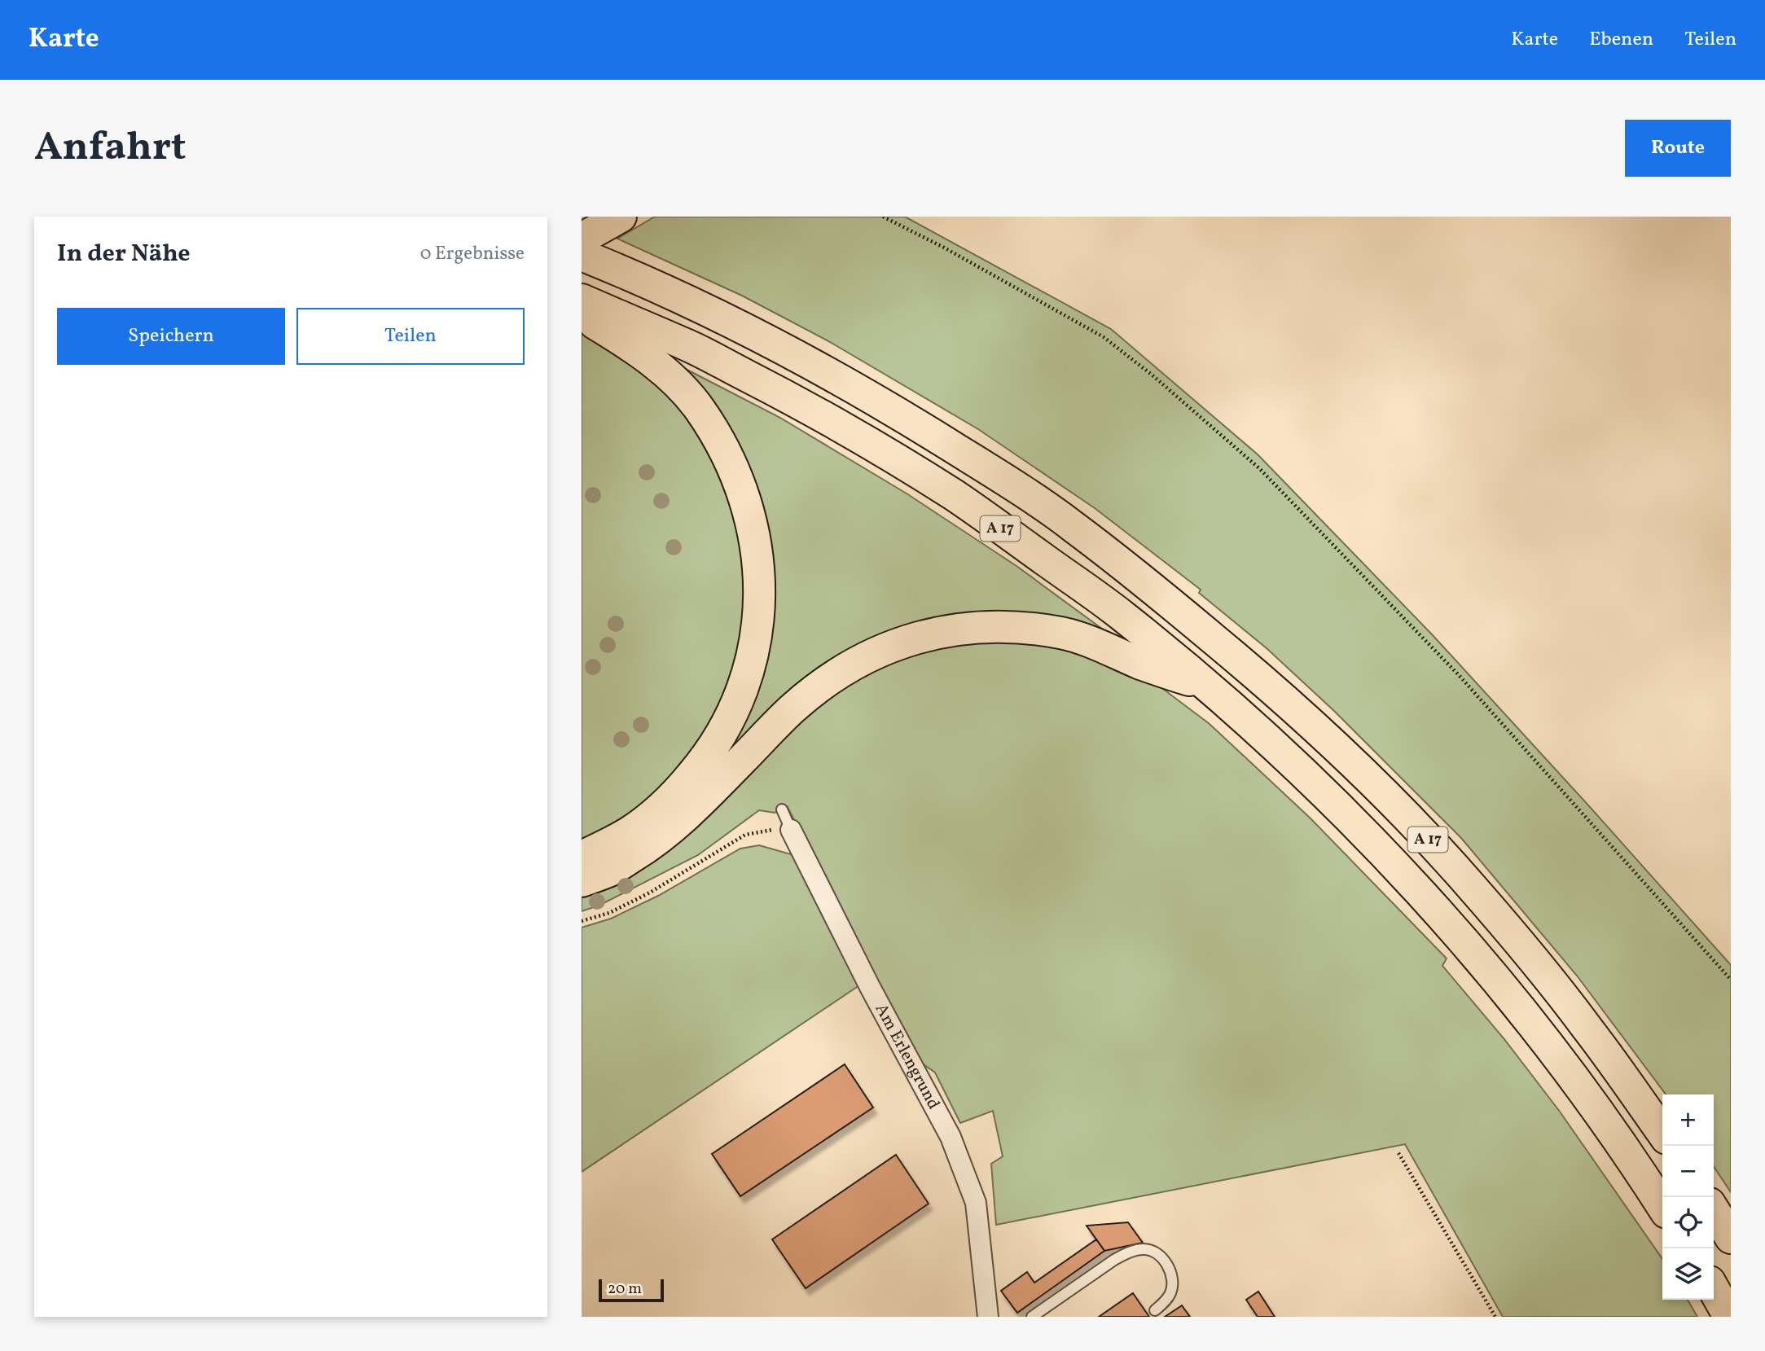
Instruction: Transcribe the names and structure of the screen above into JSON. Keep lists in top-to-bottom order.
{
  "streets": {
    "main road": ["A 17"],
    "street": ["Am Erlengrund"]
  },
  "scale_bar": "20 m",
  "page": {
    "header": "Karte",
    "nav": ["Karte", "Ebenen", "Teilen"],
    "buttons": [
      "Route",
      ["Speichern", "Teilen"]
    ],
    "title": "Anfahrt",
    "heading": ["In der Nähe", "0 Ergebnisse"],
    "map_buttons": ["+", "−"],
    "scale": "20 m"
  }
}
